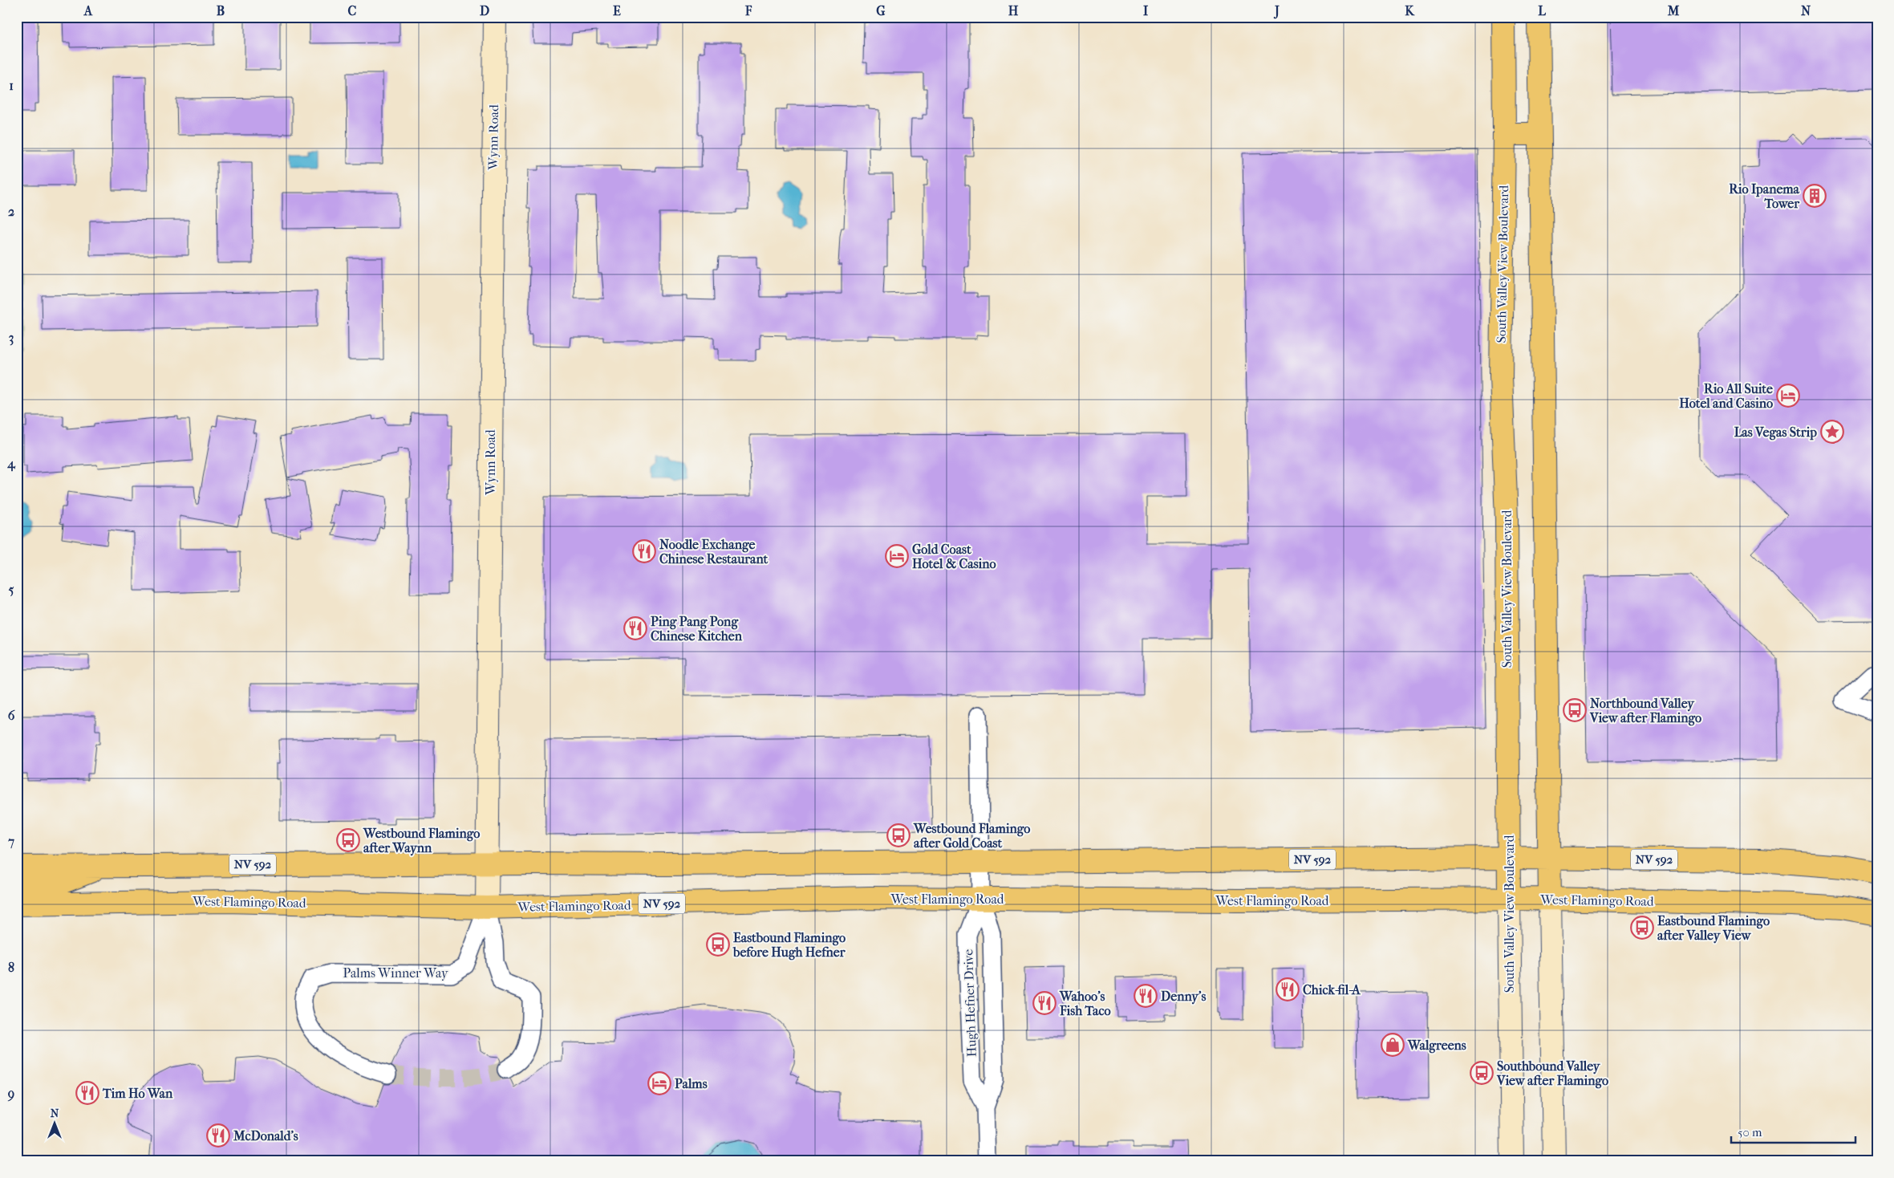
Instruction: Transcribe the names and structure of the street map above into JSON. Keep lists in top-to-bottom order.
{
  "streets": {
    "main road": ["South Valley View Boulevard", "NV 592", "West Flamingo Road"],
    "street": ["Wynn Road", "Palms Winner Way", "Hugh Hefner Drive"]
  },
  "crossings": [
    ["Wynn Road", "NV 592"],
    ["Wynn Road", "West Flamingo Road"],
    ["Wynn Road", "Palms Winner Way"],
    ["South Valley View Boulevard", "NV 592"],
    ["South Valley View Boulevard", "West Flamingo Road"],
    ["NV 592", "Hugh Hefner Drive"],
    ["West Flamingo Road", "Palms Winner Way"],
    ["West Flamingo Road", "Hugh Hefner Drive"]
  ],
  "places": {
    "building": ["Rio Ipanema Tower"],
    "hotel": ["Rio All Suite Hotel and Casino", "Gold Coast Hotel & Casino", "Palms"],
    "place": ["Las Vegas Strip"],
    "restaurant": [
      "Noodle Exchange Chinese Restaurant",
      "Ping Pang Pong Chinese Kitchen",
      "Chick-fil-A",
      "Denny's",
      "Wahoo's Fish Taco",
      "Tim Ho Wan",
      "McDonald's"
    ],
    "bus stop": [
      "Northbound Valley View after Flamingo",
      "Westbound Flamingo after Gold Coast",
      "Westbound Flamingo after Waynn",
      "Eastbound Flamingo after Valley View",
      "Eastbound Flamingo before Hugh Hefner",
      "Southbound Valley View after Flamingo"
    ],
    "shop": ["Walgreens"]
  },
  "scale_bar": "50 m",
  "north": "top",
  "grid": {
    "columns": [
      "A",
      "B",
      "C",
      "D",
      "E",
      "F",
      "G",
      "H",
      "I",
      "J",
      "K",
      "L",
      "M",
      "N"
    ],
    "rows": [
      "1",
      "2",
      "3",
      "4",
      "5",
      "6",
      "7",
      "8",
      "9"
    ]
  }
}
